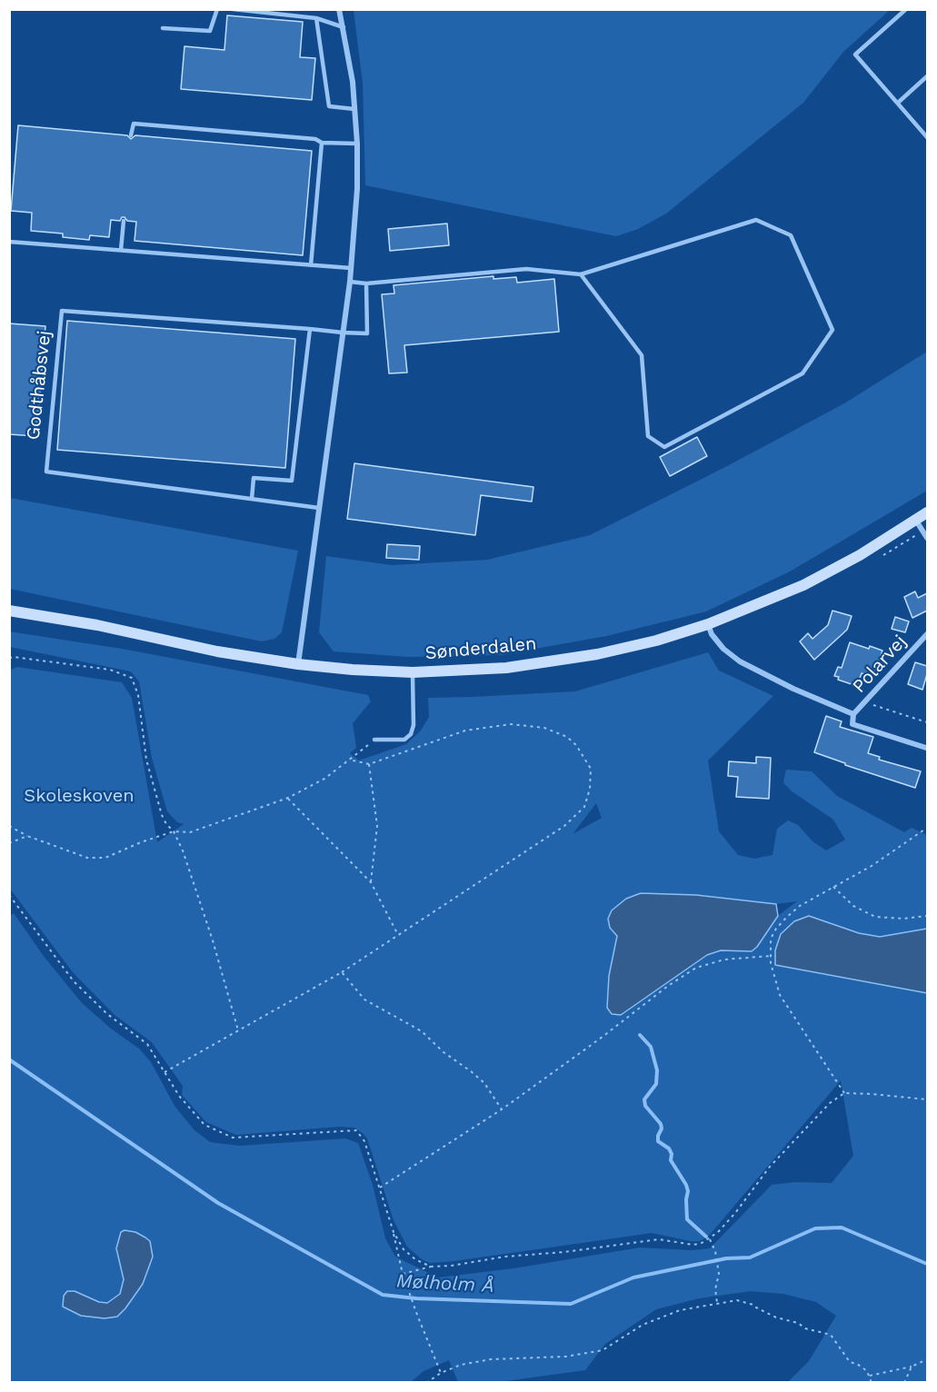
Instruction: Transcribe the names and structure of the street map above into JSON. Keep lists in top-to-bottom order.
{
  "streets": {
    "street": ["Sønderdalen", "Polarvej"],
    "lane": ["Godthåbsvej"]
  },
  "water": ["Mølholm Å"],
  "parks": ["Skoleskoven"]
}
